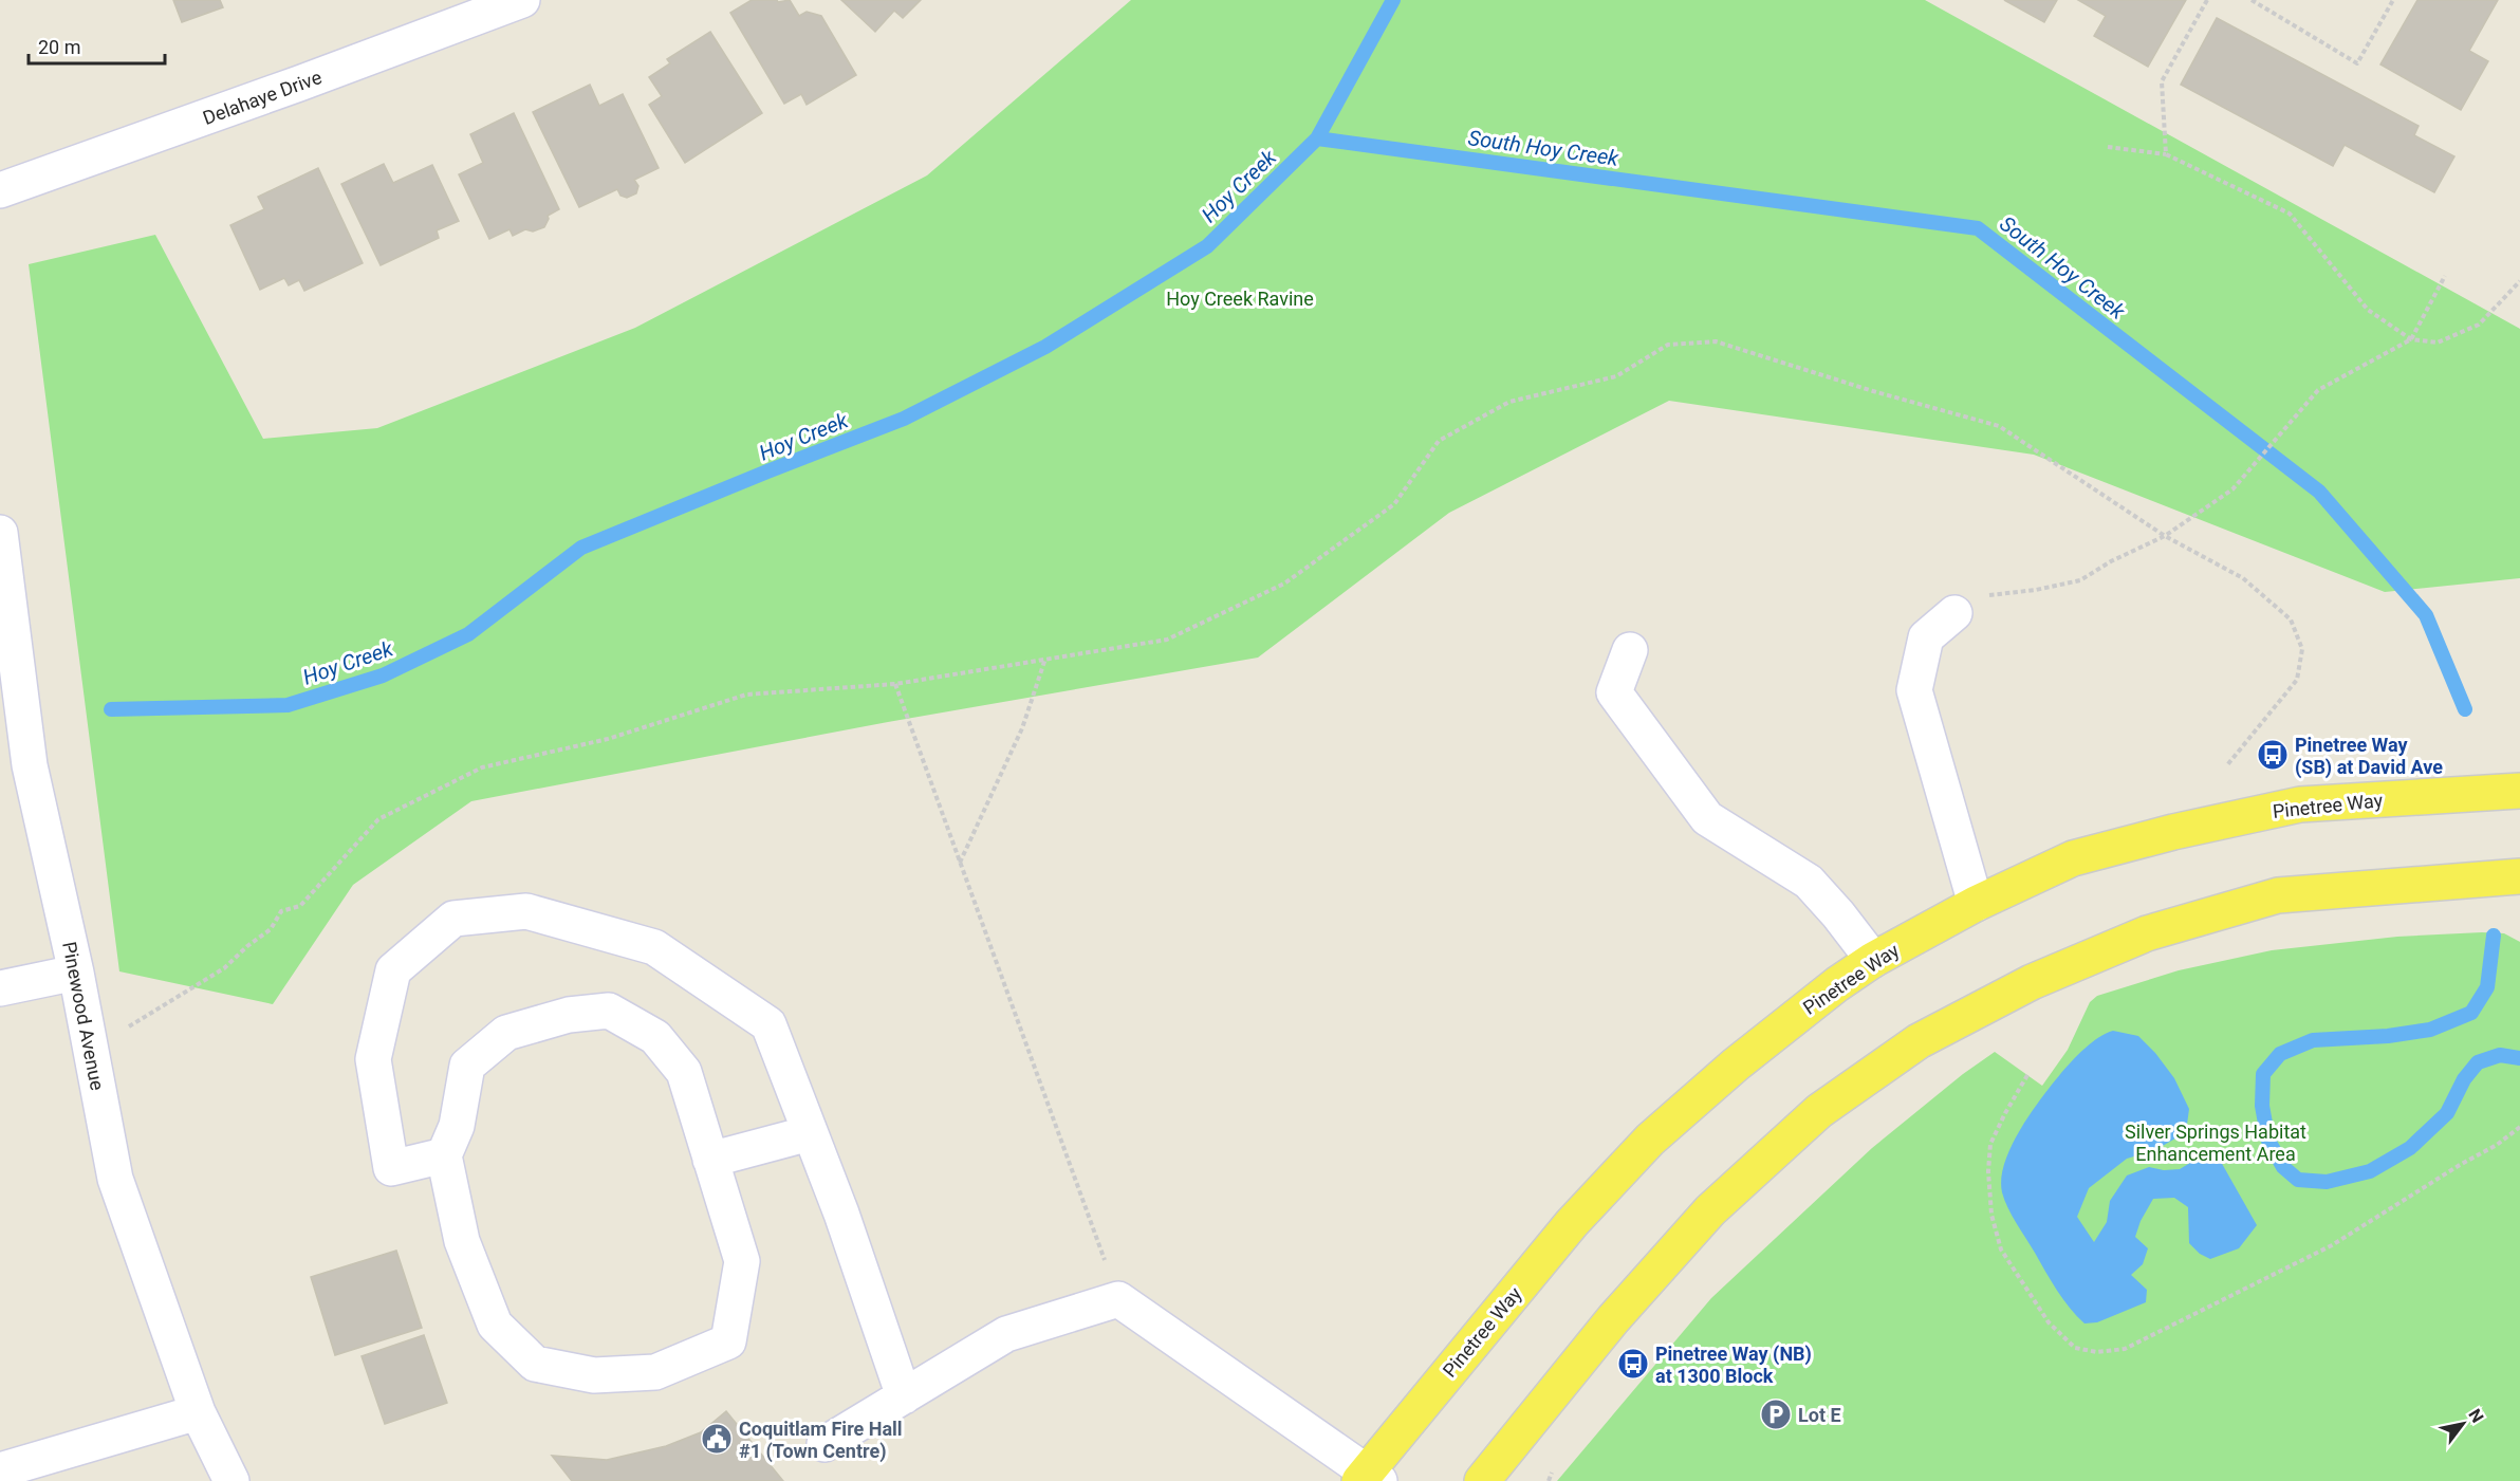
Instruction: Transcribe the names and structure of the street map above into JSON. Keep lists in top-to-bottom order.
{
  "streets": {
    "main road": ["Pinetree Way"],
    "street": ["Delahaye Drive", "Pinewood Avenue"]
  },
  "water": ["South Hoy Creek", "Hoy Creek"],
  "parks": ["Hoy Creek Ravine", "Silver Springs Habitat Enhancement Area"],
  "places": {
    "bus stop": ["Pinetree Way (SB) at David Ave", "Pinetree Way (NB) at 1300 Block"],
    "parking": ["Lot E"],
    "public building": ["Coquitlam Fire Hall #1 (Town Centre)"]
  },
  "scale_bar": "20 m",
  "north": "top right"
}
